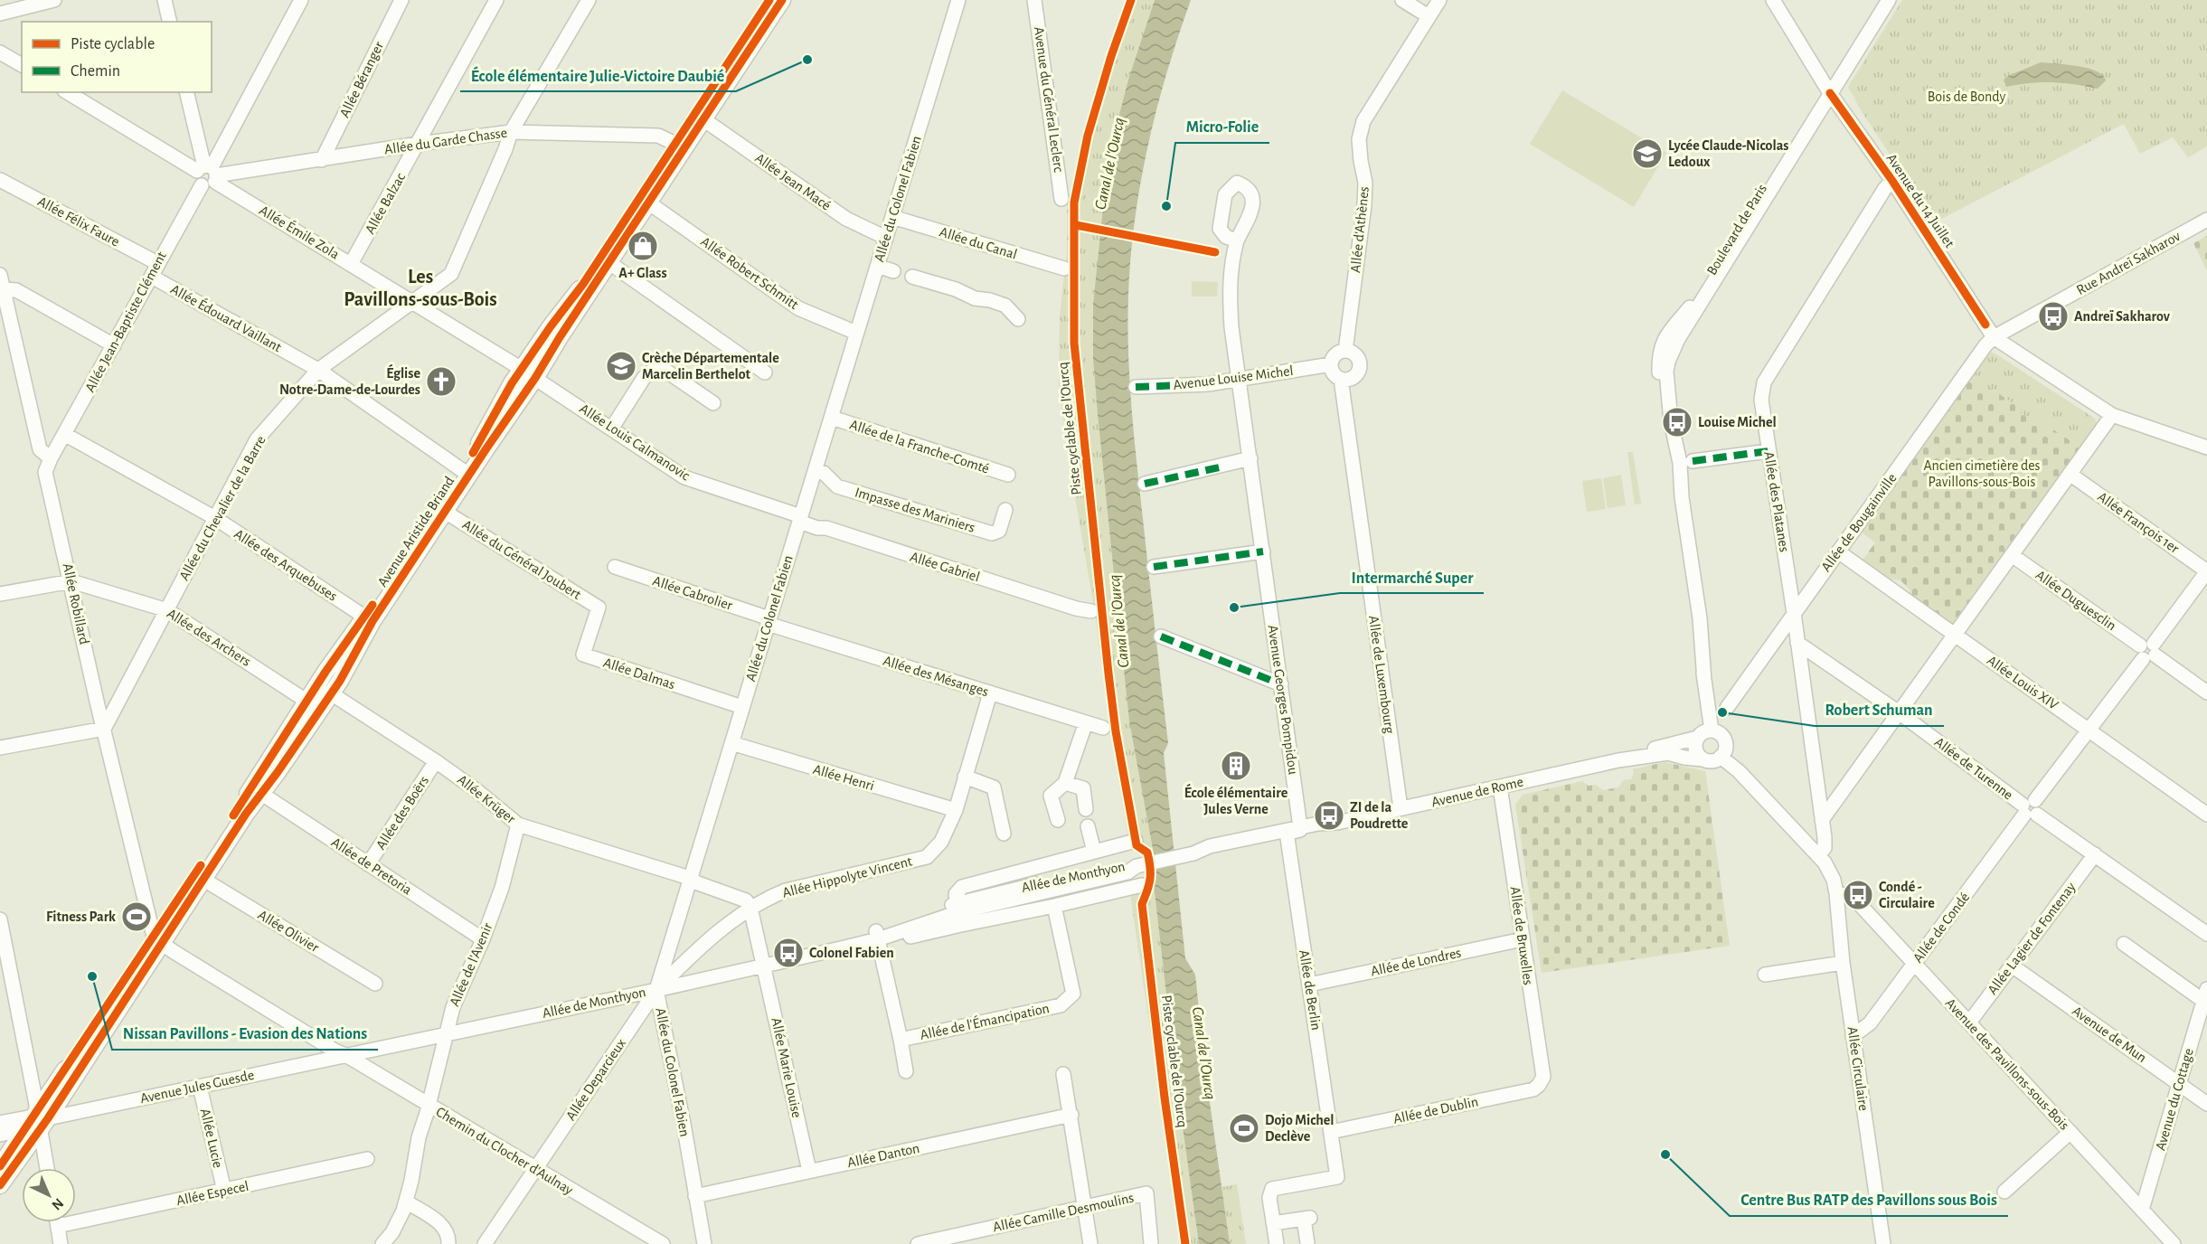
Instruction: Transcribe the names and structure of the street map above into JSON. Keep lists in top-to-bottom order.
{
  "streets": {
    "main road": ["Avenue Aristide Briand"],
    "street": [
      "Allée Béranger",
      "Avenue du Général Leclerc",
      "Allée du Garde Chasse",
      "Allée Jean Macé",
      "Allée du Colonel Fabien",
      "Avenue du 14 Juillet",
      "Allée Balzac",
      "Allée Félix Faure",
      "Allée d'Athènes",
      "Boulevard de Paris",
      "Allée Émile Zola",
      "Allée du Canal",
      "Rue Andreï Sakharov",
      "Allée Robert Schmitt",
      "Allée Édouard Vaillant",
      "Allée Jean-Baptiste Clément",
      "Avenue Louise Michel",
      "Allée Louis Calmanovic",
      "Allée de la Franche-Comté",
      "Allée des Platanes",
      "Allée du Chevalier de la Barre",
      "Impasse des Mariniers",
      "Allée de Bougainville",
      "Allée François 1er",
      "Allée du Général Joubert",
      "Allée des Arquebuses",
      "Allée Gabriel",
      "Allée Cabrolier",
      "Allée Duguesclin",
      "Allée Robillard",
      "Allée des Archers",
      "Allée Dalmas",
      "Allée de Luxembourg",
      "Allée des Mésanges",
      "Allée Louis XIV",
      "Avenue Georges Pompidou",
      "Allée de Turenne",
      "Allée Henri",
      "Avenue de Rome",
      "Allée Krüger",
      "Allée des Boërs",
      "Allée de Pretoria",
      "Allée Hippolyte Vincent",
      "Allée de Monthyon",
      "Allée de Condé",
      "Allée Olivier",
      "Allée de Bruxelles",
      "Allée Lagier de Fontenay",
      "Allée de Londres",
      "Allée de l'Avenir",
      "Allée de Berlin",
      "Allée de l'Émancipation",
      "Avenue de Mun",
      "Avenue des Pavillons-sous-Bois",
      "Allée Marie Louise",
      "Allée Circulaire",
      "Allée Deparcieux",
      "Avenue Jules Guesde",
      "Avenue du Cottage",
      "Allée de Dublin",
      "Allée Lucie",
      "Chemin du Clocher d'Aulnay",
      "Allée Danton",
      "Allée Especel",
      "Allée Camille Desmoulins"
    ],
    "cycle path": ["Piste cyclable de l'Ourcq"]
  },
  "crossings": [
    ["Allée Béranger", "Allée du Garde Chasse"],
    ["Allée du Garde Chasse", "Allée Balzac"],
    ["Allée du Garde Chasse", "Allée Émile Zola"],
    ["Allée du Garde Chasse", "Allée Jean-Baptiste Clément"],
    ["Allée du Garde Chasse", "Allée du Chevalier de la Barre"],
    ["Allée du Garde Chasse", "Avenue Aristide Briand"],
    ["Allée Jean Macé", "Allée du Colonel Fabien"],
    ["Allée Jean Macé", "Avenue Aristide Briand"],
    ["Allée du Colonel Fabien", "Allée du Canal"],
    ["Allée du Colonel Fabien", "Allée Robert Schmitt"],
    ["Allée du Colonel Fabien", "Allée Louis Calmanovic"],
    ["Allée du Colonel Fabien", "Allée de la Franche-Comté"],
    ["Allée du Colonel Fabien", "Impasse des Mariniers"],
    ["Allée du Colonel Fabien", "Allée Gabriel"],
    ["Allée du Colonel Fabien", "Allée Cabrolier"],
    ["Allée du Colonel Fabien", "Allée Dalmas"],
    ["Allée du Colonel Fabien", "Allée des Mésanges"],
    ["Allée du Colonel Fabien", "Allée Henri"],
    ["Allée du Colonel Fabien", "Allée Krüger"],
    ["Allée du Colonel Fabien", "Allée Hippolyte Vincent"],
    ["Allée du Colonel Fabien", "Allée de Monthyon"],
    ["Allée du Colonel Fabien", "Allée Deparcieux"],
    ["Allée du Colonel Fabien", "Allée Danton"],
    ["Avenue du 14 Juillet", "Boulevard de Paris"],
    ["Avenue du 14 Juillet", "Rue Andreï Sakharov"],
    ["Avenue du 14 Juillet", "Allée des Platanes"],
    ["Avenue du 14 Juillet", "Allée de Bougainville"],
    ["Allée Balzac", "Allée Émile Zola"],
    ["Allée Félix Faure", "Allée Jean-Baptiste Clément"],
    ["Allée d'Athènes", "Avenue Louise Michel"],
    ["Allée d'Athènes", "Allée de Luxembourg"],
    ["Boulevard de Paris", "Avenue de Rome"],
    ["Boulevard de Paris", "Allée Circulaire"],
    ["Allée Émile Zola", "Allée Jean-Baptiste Clément"],
    ["Allée Émile Zola", "Allée Louis Calmanovic"],
    ["Allée Émile Zola", "Allée du Chevalier de la Barre"],
    ["Allée Émile Zola", "Avenue Aristide Briand"],
    ["Rue Andreï Sakharov", "Allée de Bougainville"],
    ["Allée Robert Schmitt", "Avenue Aristide Briand"],
    ["Allée Édouard Vaillant", "Allée Jean-Baptiste Clément"],
    ["Allée Édouard Vaillant", "Allée du Chevalier de la Barre"],
    ["Allée Édouard Vaillant", "Avenue Aristide Briand"],
    ["Allée Jean-Baptiste Clément", "Allée des Arquebuses"],
    ["Allée Jean-Baptiste Clément", "Allée Robillard"],
    ["Avenue Louise Michel", "Allée de Luxembourg"],
    ["Avenue Louise Michel", "Avenue Georges Pompidou"],
    ["Allée Louis Calmanovic", "Avenue Aristide Briand"],
    ["Allée Louis Calmanovic", "Allée Gabriel"],
    ["Allée des Platanes", "Allée de Bougainville"],
    ["Allée des Platanes", "Allée de Turenne"],
    ["Allée des Platanes", "Allée Circulaire"],
    ["Allée du Chevalier de la Barre", "Allée des Arquebuses"],
    ["Allée du Chevalier de la Barre", "Allée Robillard"],
    ["Allée du Chevalier de la Barre", "Allée des Archers"],
    ["Allée de Bougainville", "Allée Louis XIV"],
    ["Allée François 1er", "Allée de Condé"],
    ["Avenue Aristide Briand", "Allée du Général Joubert"],
    ["Avenue Aristide Briand", "Allée des Arquebuses"],
    ["Avenue Aristide Briand", "Allée Robillard"],
    ["Avenue Aristide Briand", "Allée des Archers"],
    ["Avenue Aristide Briand", "Allée Krüger"],
    ["Avenue Aristide Briand", "Allée de Pretoria"],
    ["Avenue Aristide Briand", "Allée Olivier"],
    ["Avenue Aristide Briand", "Avenue Jules Guesde"],
    ["Avenue Aristide Briand", "Chemin du Clocher d'Aulnay"],
    ["Allée du Général Joubert", "Allée Dalmas"],
    ["Allée Cabrolier", "Allée des Mésanges"],
    ["Allée Duguesclin", "Allée de Condé"],
    ["Allée Robillard", "Allée des Archers"],
    ["Allée Robillard", "Chemin du Clocher d'Aulnay"],
    ["Allée de Luxembourg", "Avenue de Rome"],
    ["Allée des Mésanges", "Allée Hippolyte Vincent"],
    ["Allée Louis XIV", "Allée de Condé"],
    ["Avenue Georges Pompidou", "Avenue de Rome"],
    ["Allée de Turenne", "Allée de Condé"],
    ["Allée de Turenne", "Allée Lagier de Fontenay"],
    ["Allée Henri", "Allée Hippolyte Vincent"],
    ["Avenue de Rome", "Allée de Monthyon"],
    ["Avenue de Rome", "Allée de Bruxelles"],
    ["Avenue de Rome", "Allée de Berlin"],
    ["Avenue de Rome", "Allée Circulaire"],
    ["Allée Krüger", "Allée des Boërs"],
    ["Allée Krüger", "Allée Hippolyte Vincent"],
    ["Allée Krüger", "Allée de l'Avenir"],
    ["Allée Krüger", "Allée Marie Louise"],
    ["Allée des Boërs", "Allée de Pretoria"],
    ["Allée de Pretoria", "Allée de l'Avenir"],
    ["Allée Hippolyte Vincent", "Allée de Monthyon"],
    ["Allée Hippolyte Vincent", "Allée Marie Louise"],
    ["Allée Hippolyte Vincent", "Allée Deparcieux"],
    ["Allée de Monthyon", "Allée de l'Avenir"],
    ["Allée de Monthyon", "Allée de l'Émancipation"],
    ["Allée de Monthyon", "Allée Marie Louise"],
    ["Allée de Monthyon", "Allée Deparcieux"],
    ["Allée de Monthyon", "Avenue Jules Guesde"],
    ["Allée de Monthyon", "Chemin du Clocher d'Aulnay"],
    ["Allée de Condé", "Avenue des Pavillons-sous-Bois"],
    ["Allée de Condé", "Allée Circulaire"],
    ["Allée de Bruxelles", "Allée de Londres"],
    ["Allée de Bruxelles", "Allée de Dublin"],
    ["Allée Lagier de Fontenay", "Avenue de Mun"],
    ["Allée Lagier de Fontenay", "Avenue des Pavillons-sous-Bois"],
    ["Allée de Londres", "Allée de Berlin"],
    ["Allée de l'Avenir", "Chemin du Clocher d'Aulnay"],
    ["Allée de Berlin", "Allée de Dublin"],
    ["Avenue de Mun", "Avenue du Cottage"],
    ["Avenue des Pavillons-sous-Bois", "Allée Circulaire"],
    ["Avenue des Pavillons-sous-Bois", "Avenue du Cottage"],
    ["Allée Marie Louise", "Allée Danton"],
    ["Allée Deparcieux", "Chemin du Clocher d'Aulnay"],
    ["Avenue Jules Guesde", "Allée Lucie"],
    ["Avenue Jules Guesde", "Chemin du Clocher d'Aulnay"],
    ["Allée Lucie", "Allée Especel"]
  ],
  "districts": ["Les Pavillons-sous-Bois"],
  "water": ["Canal de l'Ourcq"],
  "parks": ["Bois de Bondy", "Ancien cimetière des Pavillons-sous-Bois"],
  "places": {
    "other": [
      "École élémentaire Julie-Victoire Daubié",
      "Micro-Folie",
      "Intermarché Super",
      "Robert Schuman",
      "Nissan Pavillons - Evasion des Nations",
      "Centre Bus RATP des Pavillons sous Bois"
    ],
    "school or university": ["Lycée Claude-Nicolas Ledoux", "Crèche Départementale Marcelin Berthelot"],
    "shop": ["A+ Glass"],
    "bus stop": [
      "Andreï Sakharov",
      "Louise Michel",
      "ZI de la Poudrette",
      "Condé - Circulaire",
      "Colonel Fabien"
    ],
    "church": ["Église Notre-Dame-de-Lourdes"],
    "building": ["École élémentaire Jules Verne"],
    "sports": ["Fitness Park", "Dojo Michel Declève"]
  },
  "legend": ["Piste cyclable", "Chemin"],
  "north": "bottom right"
}
